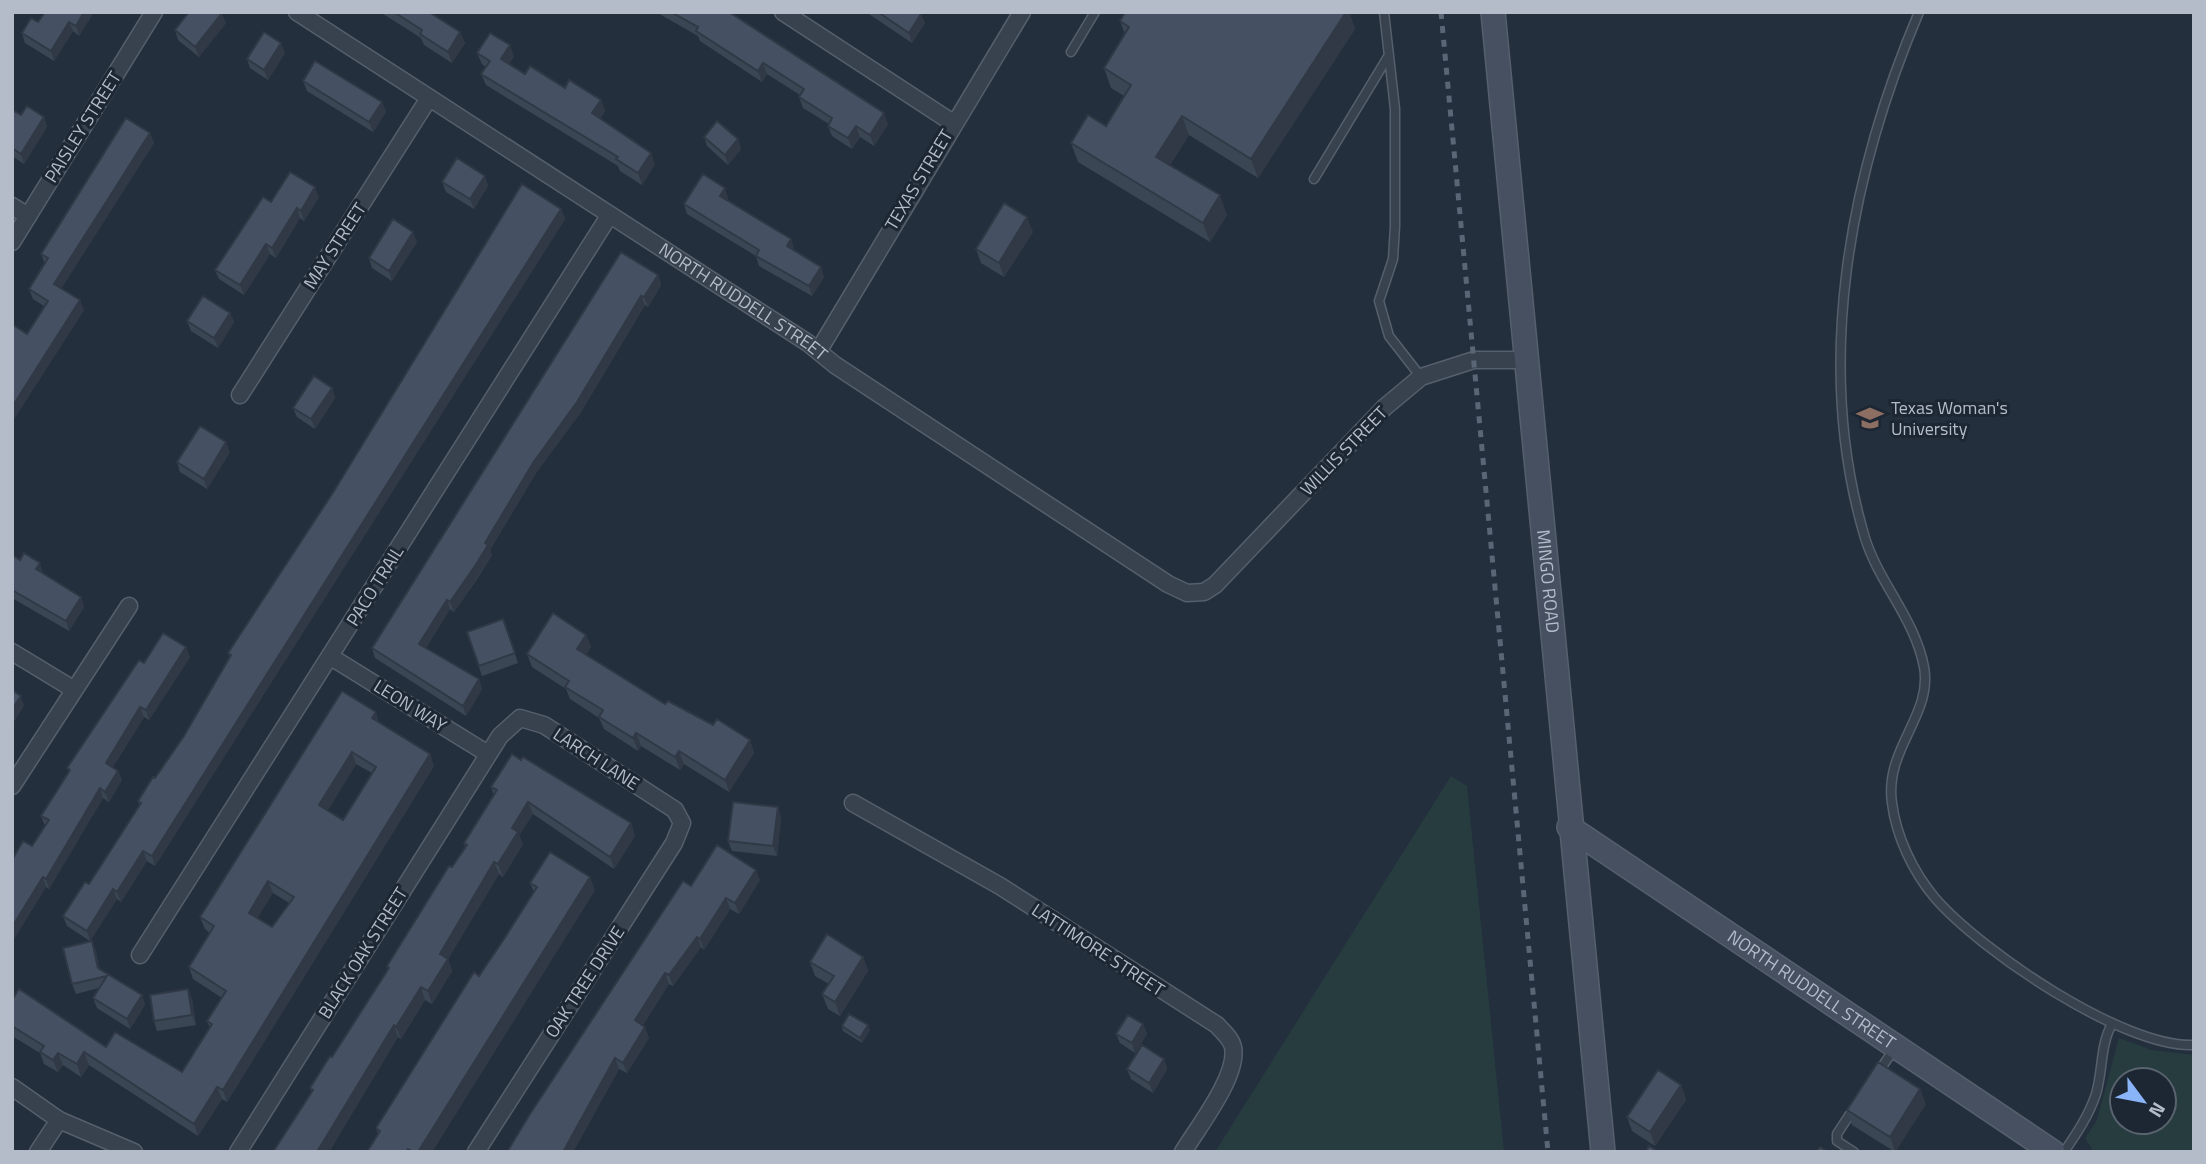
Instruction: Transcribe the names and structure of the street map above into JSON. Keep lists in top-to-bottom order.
{
  "streets": {
    "street": [
      "PAISLEY STREET",
      "TEXAS STREET",
      "MAY STREET",
      "NORTH RUDDELL STREET",
      "WILLIS STREET",
      "MINGO ROAD",
      "PACO TRAIL",
      "LEON WAY",
      "LARCH LANE",
      "LATTIMORE STREET",
      "BLACK OAK STREET",
      "OAK TREE DRIVE"
    ]
  },
  "crossings": [
    ["TEXAS STREET", "NORTH RUDDELL STREET"],
    ["MAY STREET", "NORTH RUDDELL STREET"],
    ["NORTH RUDDELL STREET", "WILLIS STREET"],
    ["NORTH RUDDELL STREET", "MINGO ROAD"],
    ["NORTH RUDDELL STREET", "PACO TRAIL"],
    ["WILLIS STREET", "MINGO ROAD"],
    ["PACO TRAIL", "LEON WAY"],
    ["LEON WAY", "LARCH LANE"],
    ["LEON WAY", "BLACK OAK STREET"],
    ["LARCH LANE", "BLACK OAK STREET"],
    ["LARCH LANE", "OAK TREE DRIVE"]
  ],
  "places": {
    "school or university": ["Texas Woman's University"]
  },
  "north": "bottom right"
}
